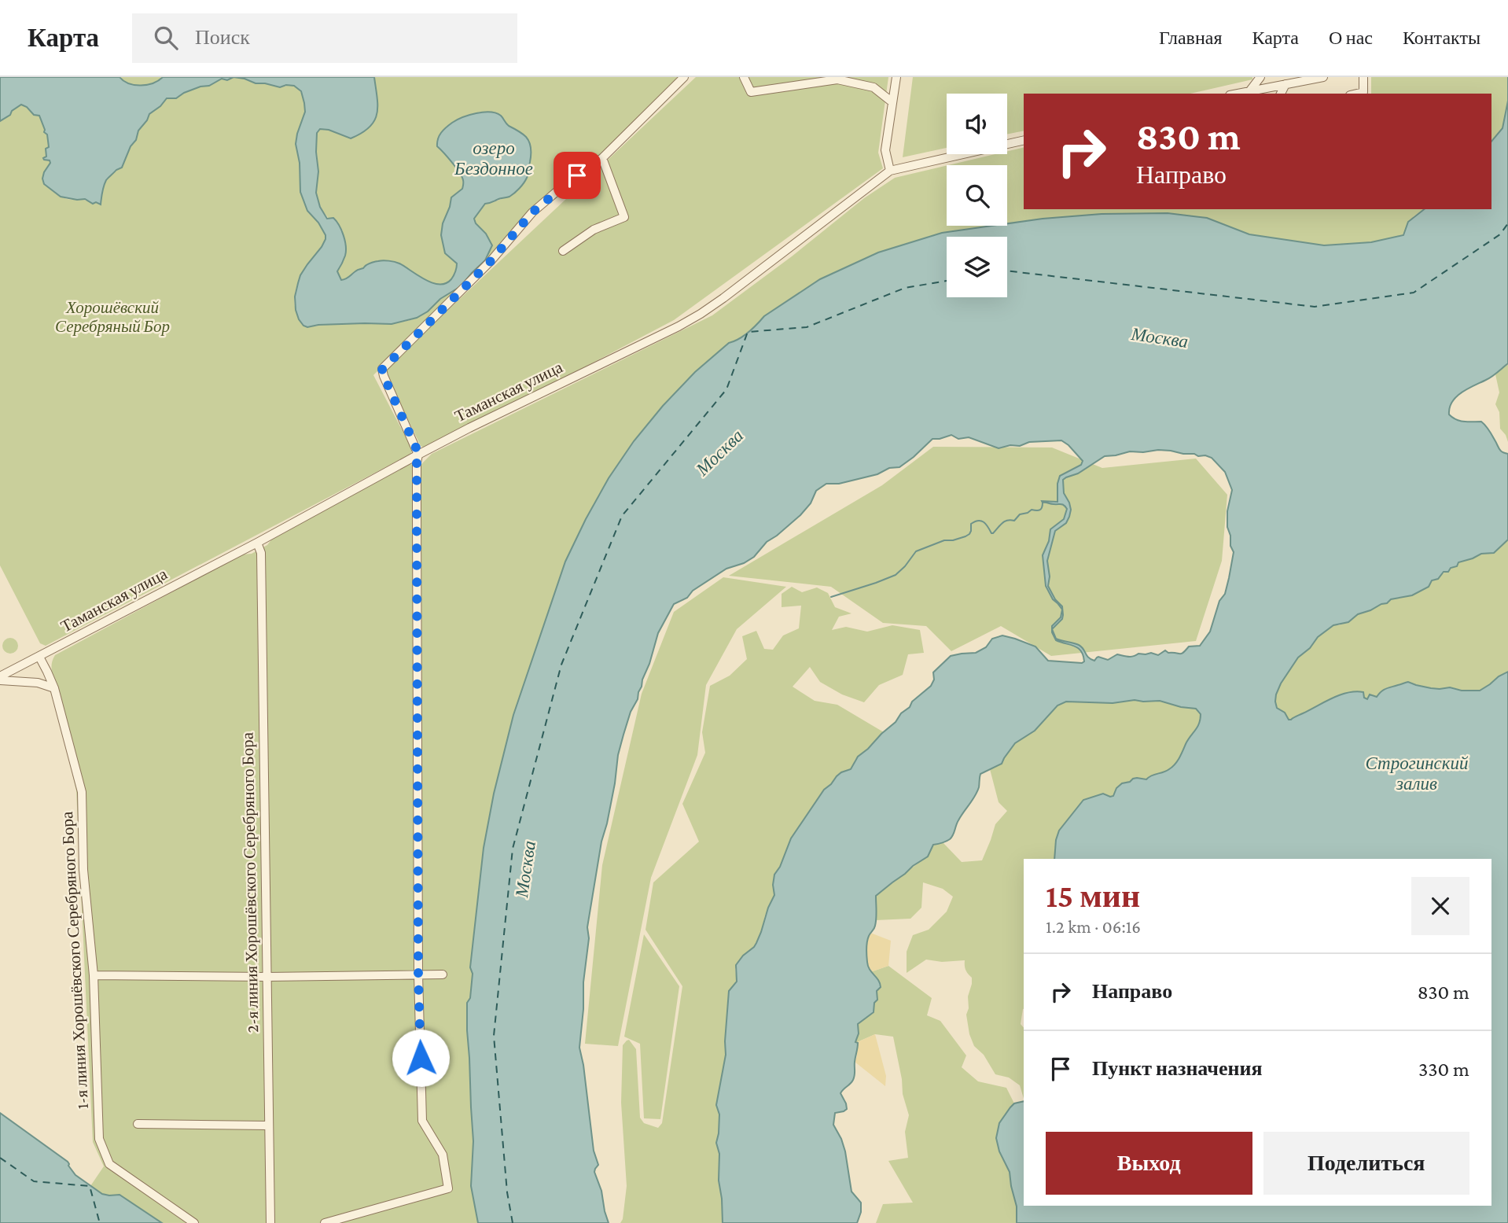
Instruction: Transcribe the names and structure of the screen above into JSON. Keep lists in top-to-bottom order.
{
  "streets": {
    "street": ["Таманская улица", "2-я линия Хорошёвского Серебряного Бора", "1-я линия Хорошёвского Серебряного Бора"]
  },
  "crossings": [
    ["Таманская улица", "2-я линия Хорошёвского Серебряного Бора"],
    ["Таманская улица", "1-я линия Хорошёвского Серебряного Бора"]
  ],
  "water": ["озеро Бездонное", "Москва", "Строгинский залив"],
  "parks": ["Хорошёвский Серебряный Бор"],
  "page": {
    "header": "Карта",
    "search": "Поиск",
    "nav": [
      "Главная",
      "Карта",
      "О нас",
      "Контакты"
    ],
    "turn": ["830 m", "Направо"],
    "heading": ["15 мин", "1.2 km · 06:16"],
    "list": [
      {
        "name": "Направо",
        "value": "830 m"
      },
      {
        "name": "Пункт назначения",
        "value": "330 m"
      }
    ],
    "buttons": ["Выход", "Поделиться"]
  }
}
